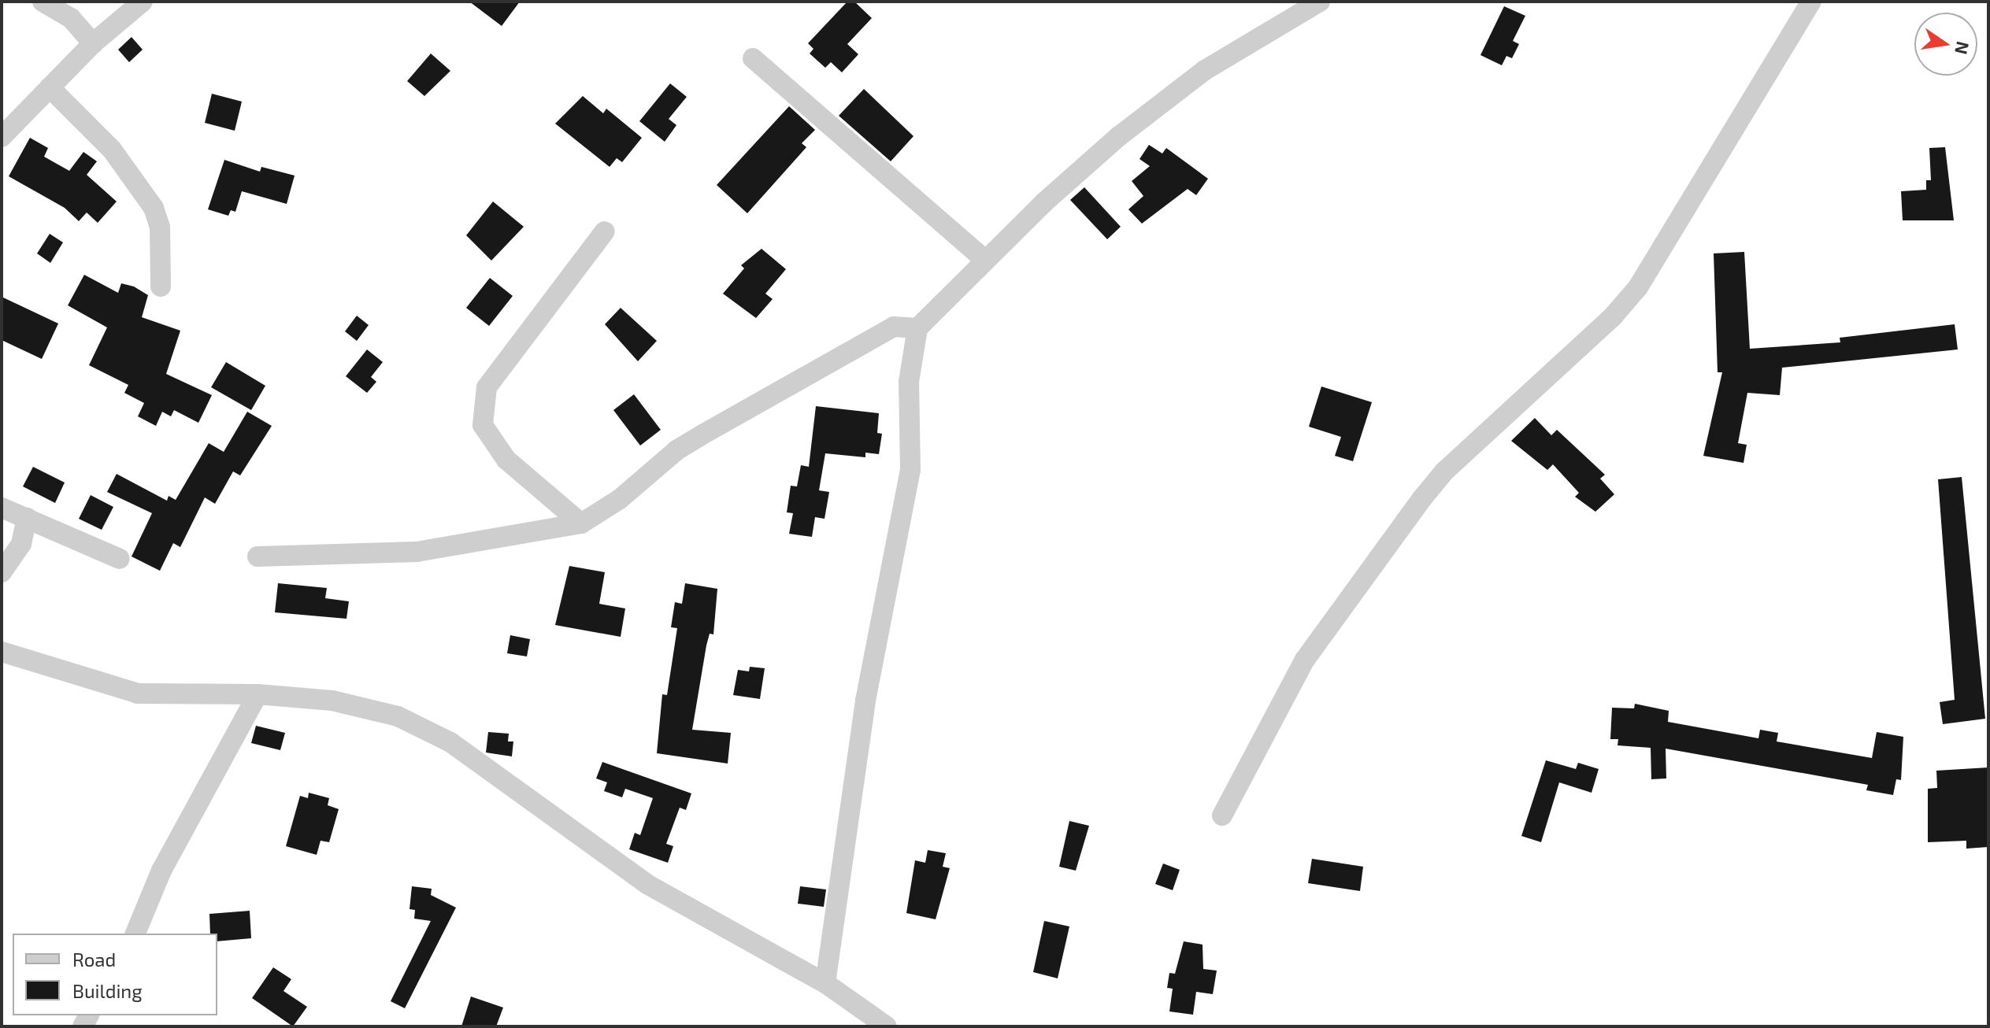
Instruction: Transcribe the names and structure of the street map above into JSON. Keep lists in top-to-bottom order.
{
  "legend": ["Road", "Building"],
  "north": "right"
}
